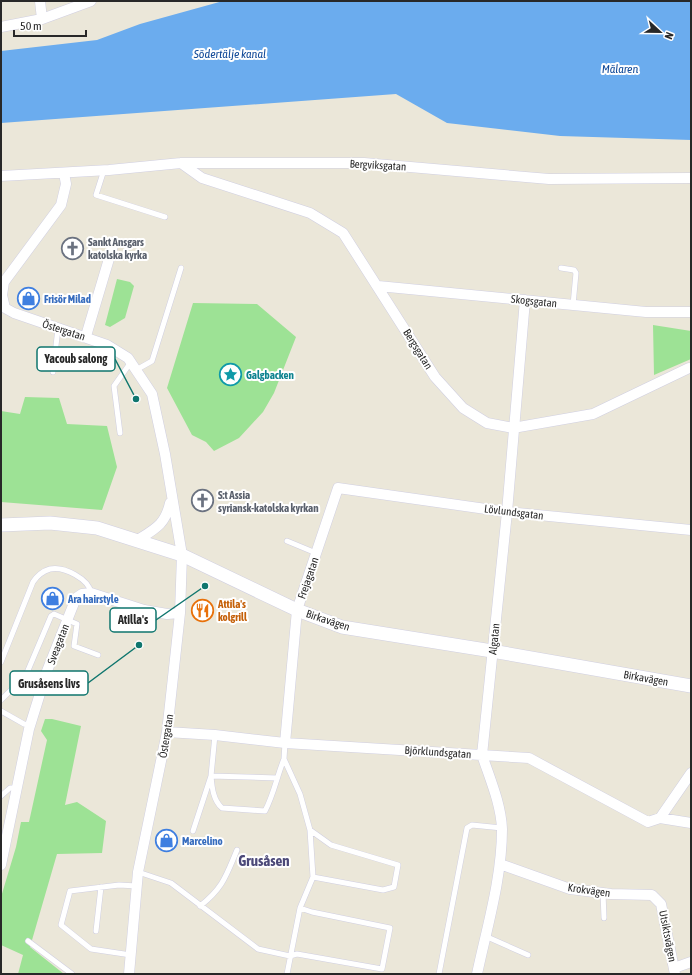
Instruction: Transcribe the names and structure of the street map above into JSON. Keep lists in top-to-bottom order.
{
  "streets": {
    "street": [
      "Bergviksgatan",
      "Skogsgatan",
      "Östergatan",
      "Bergsgatan",
      "Lövlundsgatan",
      "Frejagatan",
      "Birkavägen",
      "Algatan",
      "Sveagatan",
      "Björklundsgatan",
      "Krokvägen",
      "Utsiktsvägen"
    ]
  },
  "crossings": [
    ["Bergviksgatan", "Östergatan"],
    ["Bergviksgatan", "Bergsgatan"],
    ["Skogsgatan", "Bergsgatan"],
    ["Skogsgatan", "Algatan"],
    ["Östergatan", "Birkavägen"],
    ["Östergatan", "Björklundsgatan"],
    ["Bergsgatan", "Algatan"],
    ["Lövlundsgatan", "Frejagatan"],
    ["Lövlundsgatan", "Algatan"],
    ["Frejagatan", "Birkavägen"],
    ["Frejagatan", "Björklundsgatan"],
    ["Birkavägen", "Algatan"],
    ["Algatan", "Björklundsgatan"],
    ["Algatan", "Krokvägen"],
    ["Krokvägen", "Utsiktsvägen"]
  ],
  "districts": ["Grusåsen"],
  "water": ["Södertälje kanal", "Mälaren"],
  "places": {
    "church": ["Sankt Ansgars katolska kyrka", "S:t Assia syriansk-katolska kyrkan"],
    "shop": ["Frisör Milad", "Ara hairstyle", "Marcelino"],
    "place": ["Galgbacken"],
    "other": ["Yacoub salong", "Atilla's", "Grusåsens livs"],
    "restaurant": ["Attila's kolgrill"]
  },
  "scale_bar": "50 m",
  "north": "right"
}
